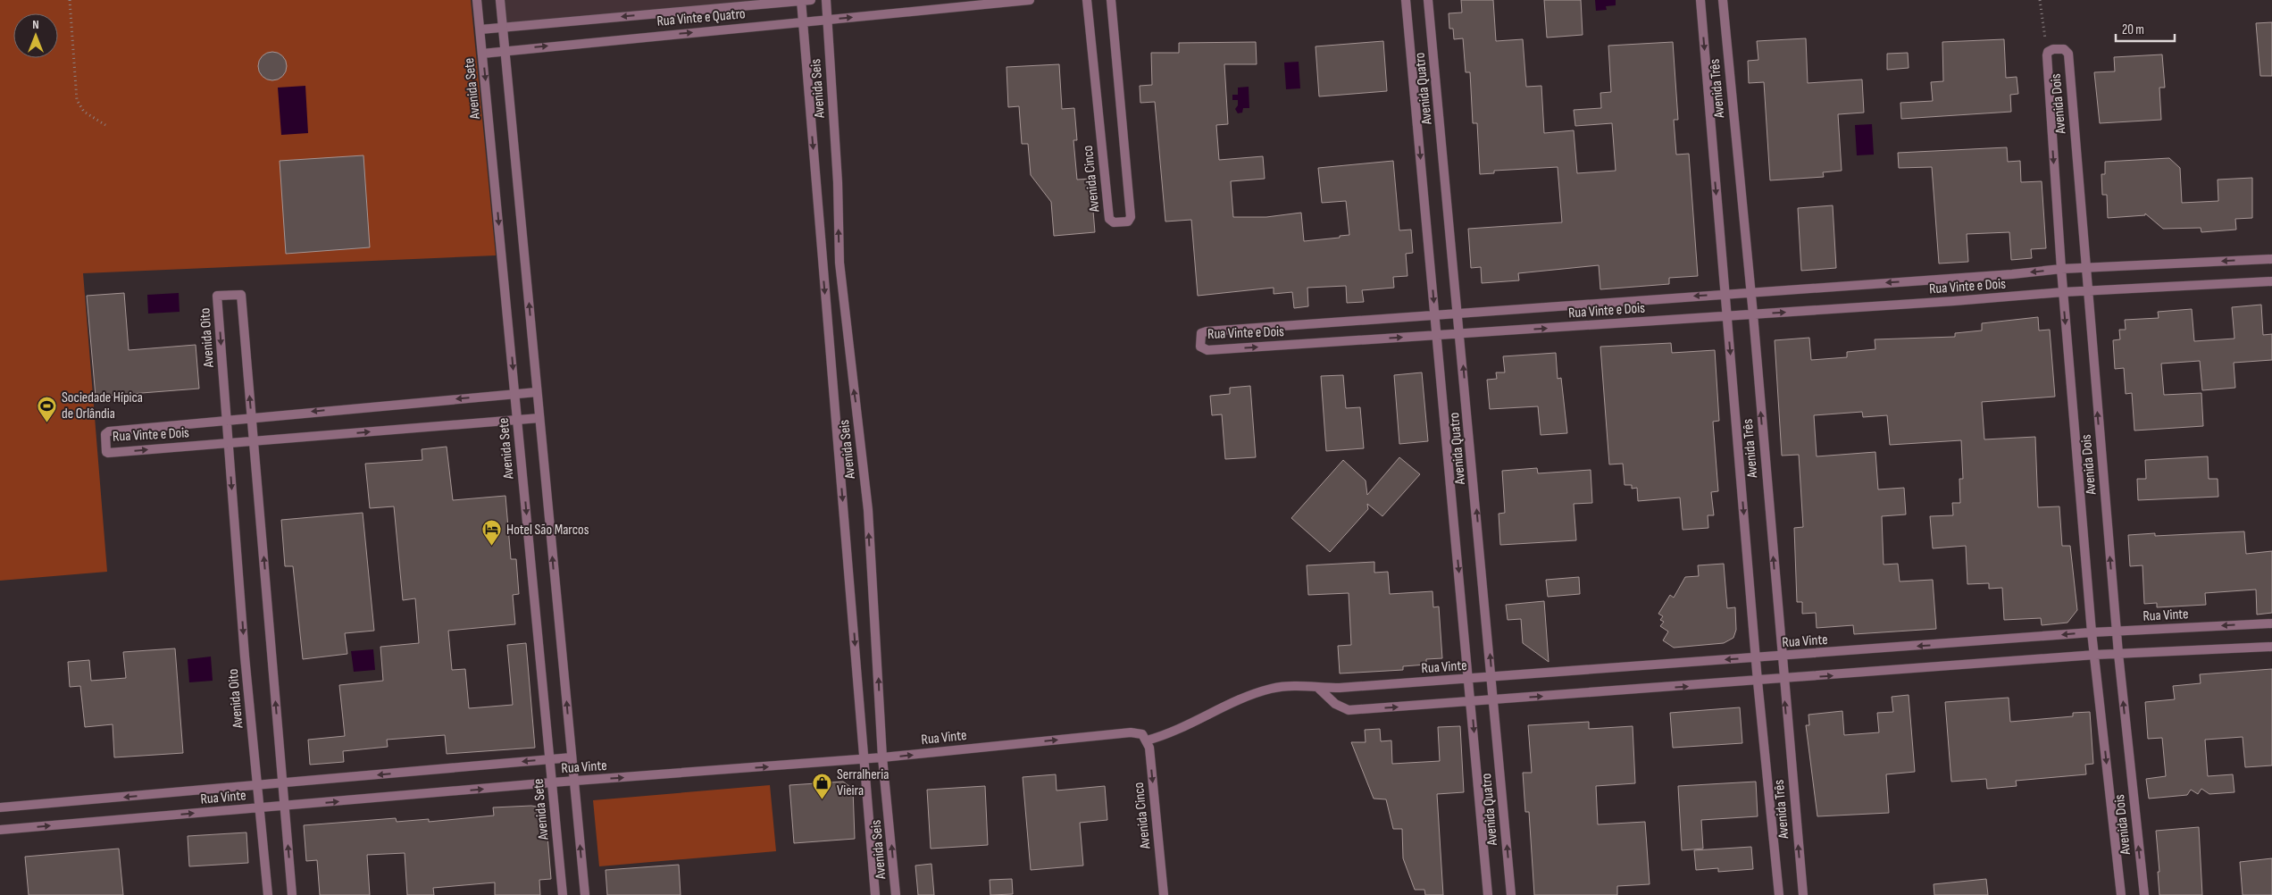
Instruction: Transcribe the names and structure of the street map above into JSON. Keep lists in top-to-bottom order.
{
  "streets": {
    "street": [
      "Rua Vinte e Quatro",
      "Avenida Sete",
      "Avenida Seis",
      "Avenida Quatro",
      "Avenida Três",
      "Avenida Dois",
      "Avenida Cinco",
      "Rua Vinte e Dois",
      "Avenida Oito",
      "Rua Vinte"
    ]
  },
  "crossings": [
    ["Rua Vinte e Quatro", "Avenida Sete"],
    ["Rua Vinte e Quatro", "Avenida Seis"],
    ["Avenida Sete", "Rua Vinte e Dois"],
    ["Avenida Sete", "Rua Vinte"],
    ["Avenida Seis", "Rua Vinte"],
    ["Avenida Quatro", "Rua Vinte e Dois"],
    ["Avenida Quatro", "Rua Vinte"],
    ["Avenida Três", "Rua Vinte e Dois"],
    ["Avenida Três", "Rua Vinte"],
    ["Avenida Dois", "Rua Vinte e Dois"],
    ["Avenida Dois", "Rua Vinte"],
    ["Avenida Cinco", "Rua Vinte"],
    ["Rua Vinte e Dois", "Avenida Oito"],
    ["Avenida Oito", "Rua Vinte"]
  ],
  "places": {
    "sports": ["Sociedade Hípica de Orlândia"],
    "hotel": ["Hotel São Marcos"],
    "shop": ["Serralheria Vieira"]
  },
  "scale_bar": "20 m",
  "north": "top"
}
